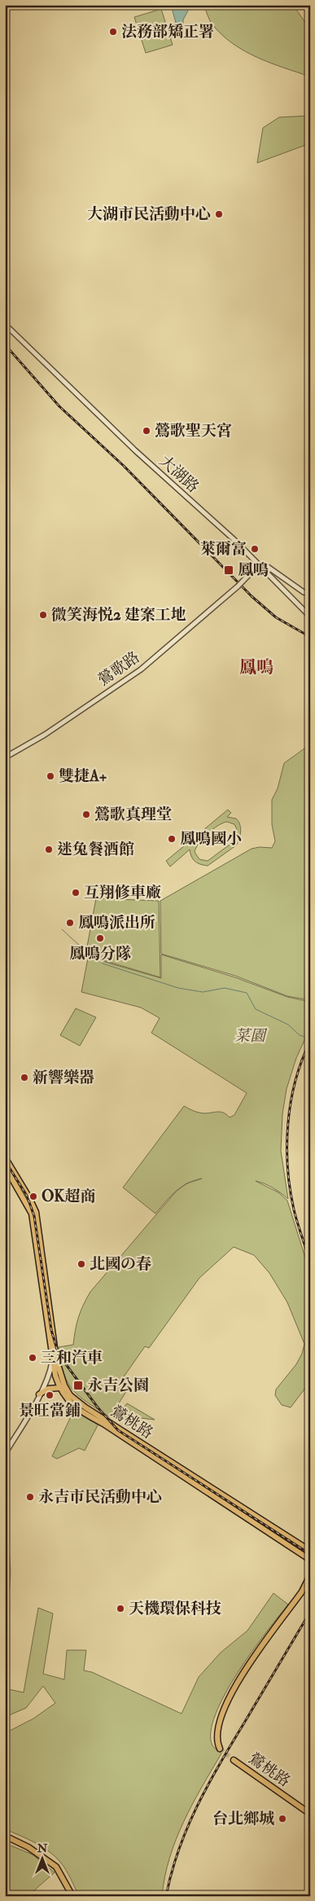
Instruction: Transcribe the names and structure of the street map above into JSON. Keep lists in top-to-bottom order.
{
  "streets": {
    "main road": ["鶯桃路"],
    "street": ["大湖路", "鶯歌路"]
  },
  "crossings": [
    ["大湖路", "鶯歌路"]
  ],
  "districts": ["鳳鳴"],
  "parks": ["菜園"],
  "places": {
    "other": [
      "法務部矯正署",
      "大湖市民活動中心",
      "鶯歌聖天宮",
      "萊爾富",
      "微笑海悦2 建案工地",
      "雙捷A+",
      "鶯歌真理堂",
      "鳳鳴國小",
      "迷兔餐酒館",
      "互翔修車廠",
      "鳳鳴派出所",
      "鳳鳴分隊",
      "新響樂器",
      "OK超商",
      "北國の春",
      "三和汽車",
      "景旺當鋪",
      "永吉市民活動中心",
      "天機環保科技",
      "台北鄉城"
    ],
    "transit": ["鳳鳴", "永吉公園"]
  },
  "north": "top"
}
